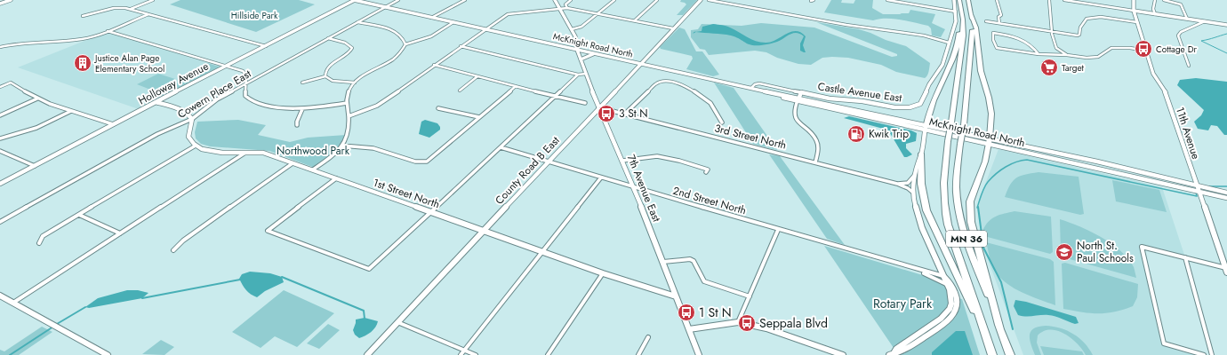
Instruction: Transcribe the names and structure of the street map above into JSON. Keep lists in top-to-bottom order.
{
  "streets": {
    "highway": ["MN 36"],
    "street": [
      "McKnight Road North",
      "Holloway Avenue",
      "Castle Avenue East",
      "Cowern Place East",
      "11th Avenue",
      "3rd Street North",
      "County Road B East",
      "7th Avenue East",
      "1st Street North",
      "2nd Street North"
    ]
  },
  "crossings": [
    ["McKnight Road North", "Holloway Avenue"],
    ["McKnight Road North", "Castle Avenue East"],
    ["McKnight Road North", "Cowern Place East"],
    ["McKnight Road North", "11th Avenue"],
    ["McKnight Road North", "County Road B East"],
    ["McKnight Road North", "7th Avenue East"],
    ["3rd Street North", "County Road B East"],
    ["3rd Street North", "7th Avenue East"],
    ["County Road B East", "7th Avenue East"],
    ["County Road B East", "1st Street North"],
    ["County Road B East", "2nd Street North"],
    ["7th Avenue East", "1st Street North"],
    ["7th Avenue East", "2nd Street North"]
  ],
  "parks": ["Hillside Park", "Northwood Park", "Rotary Park"],
  "places": {
    "bus stop": [
      "Cottage Dr",
      "3 St N",
      "1 St N",
      "Seppala Blvd"
    ],
    "building": ["Justice Alan Page Elementary School"],
    "supermarket": ["Target"],
    "fuel station": ["Kwik Trip"],
    "school or university": ["North St. Paul Schools"]
  }
}
